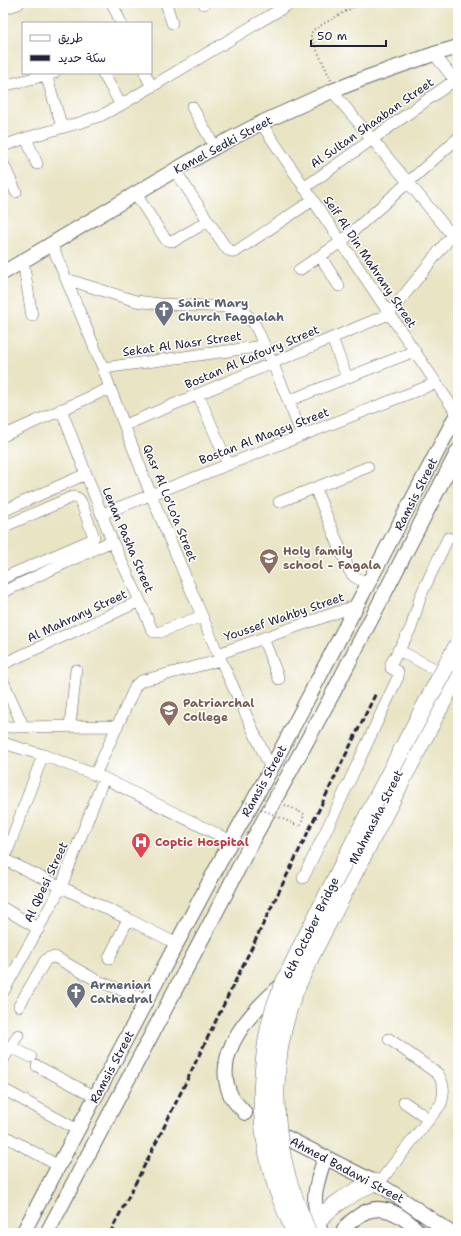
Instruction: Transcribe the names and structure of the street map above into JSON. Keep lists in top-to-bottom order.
{
  "streets": {
    "highway": ["6th October Bridge"],
    "main road": [
      "Kamel Sedki Street",
      "Ramsis Street",
      "Mahmasha Street",
      "Ahmed Badawi Street"
    ],
    "street": [
      "Al Sultan Shaaban Street",
      "Seif Al Din Mahrany Street",
      "Sekat Al Nasr Street",
      "Bostan Al Kafoury Street",
      "Bostan Al Maqsy Street",
      "Qasr Al Lo'Lo'a Street",
      "Lenan Pasha Street",
      "Al Mahrany Street",
      "Youssef Wahby Street",
      "Al Qbesi Street"
    ]
  },
  "crossings": [
    ["Al Sultan Shaaban Street", "Seif Al Din Mahrany Street"],
    ["Kamel Sedki Street", "Seif Al Din Mahrany Street"],
    ["Kamel Sedki Street", "Qasr Al Lo'Lo'a Street"],
    ["Seif Al Din Mahrany Street", "Bostan Al Kafoury Street"],
    ["Seif Al Din Mahrany Street", "Bostan Al Maqsy Street"],
    ["Seif Al Din Mahrany Street", "Ramsis Street"],
    ["Sekat Al Nasr Street", "Qasr Al Lo'Lo'a Street"],
    ["Bostan Al Kafoury Street", "Qasr Al Lo'Lo'a Street"],
    ["Bostan Al Maqsy Street", "Qasr Al Lo'Lo'a Street"],
    ["Bostan Al Maqsy Street", "Lenan Pasha Street"],
    ["Ramsis Street", "Qasr Al Lo'Lo'a Street"],
    ["Ramsis Street", "Youssef Wahby Street"],
    ["Qasr Al Lo'Lo'a Street", "Lenan Pasha Street"],
    ["Qasr Al Lo'Lo'a Street", "Youssef Wahby Street"],
    ["Lenan Pasha Street", "Al Mahrany Street"],
    ["Youssef Wahby Street", "Al Qbesi Street"],
    ["Mahmasha Street", "6th October Bridge"]
  ],
  "places": {
    "church": ["Saint Mary Church Faggalah", "Armenian Cathedral"],
    "school or university": ["Holy family school - Fagala", "Patriarchal College"],
    "hospital": ["Coptic Hospital"]
  },
  "legend": ["طريق", "سكة حديد"],
  "scale_bar": "50 m"
}
